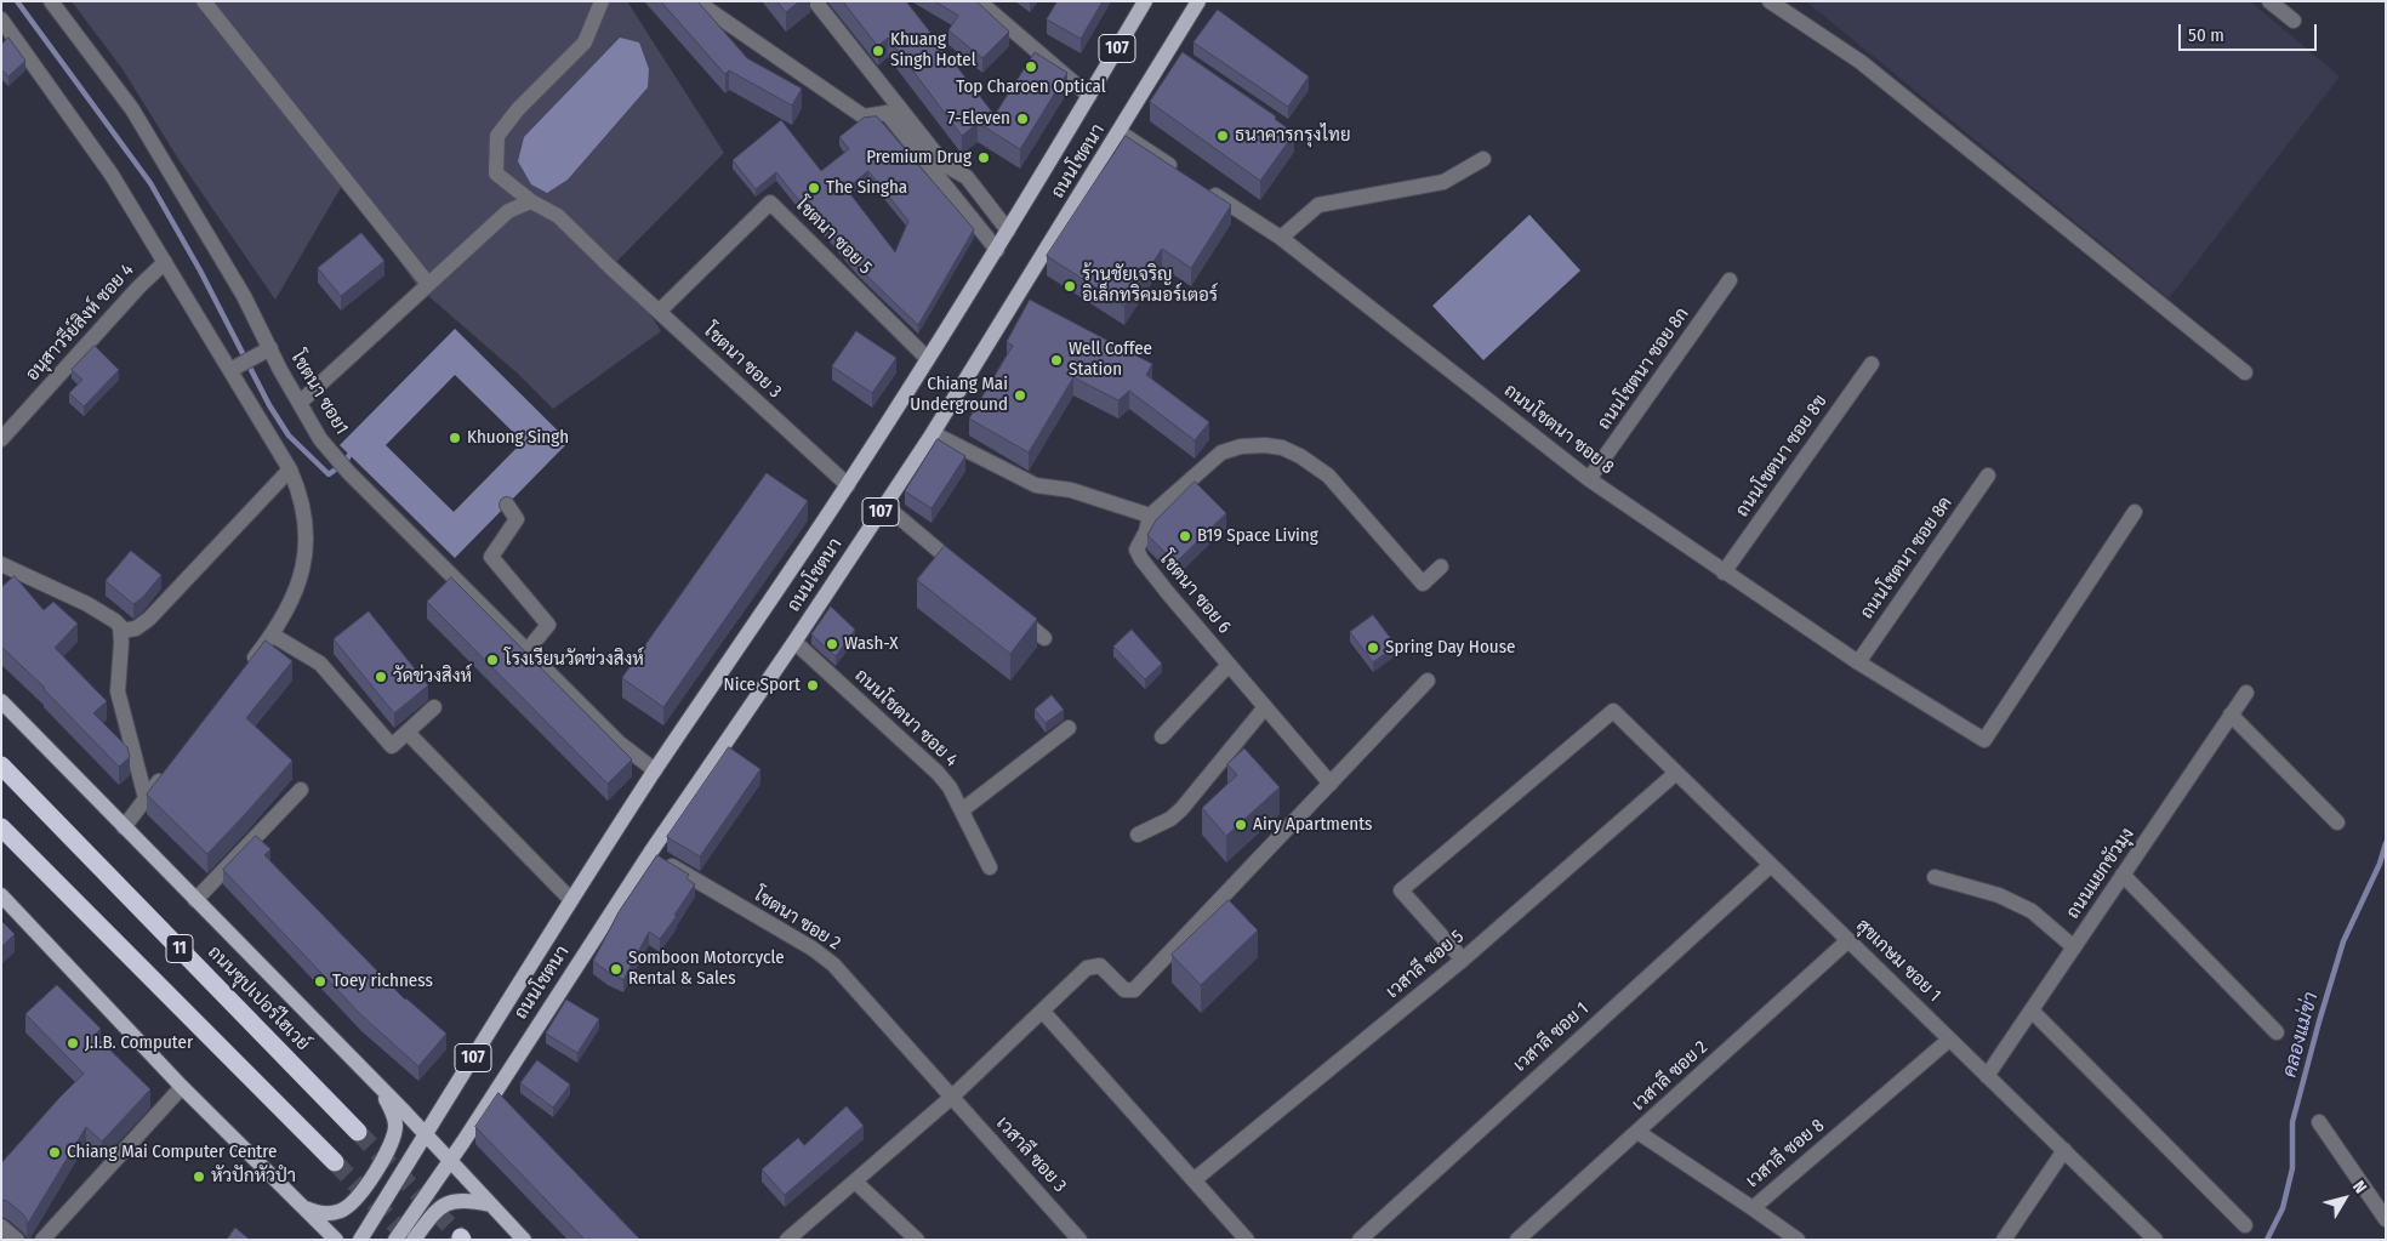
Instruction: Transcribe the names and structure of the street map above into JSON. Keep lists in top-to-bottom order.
{
  "streets": {
    "highway": ["11", "ถนนซุปเปอร์ไฮเวย์"],
    "main road": ["107", "ถนนโชตนา"],
    "street": [
      "โชตนา ซอย 5",
      "อนุสาวรีย์สิงห์ ซอย 4",
      "โชตนา ซอย 3",
      "ถนนโชตนา ซอย 8ก",
      "โชตนา ซอย1",
      "ถนนโชตนา ซอย 8",
      "ถนนโชตนา ซอย 8ข",
      "ถนนโชตนา ซอย 8ค",
      "โชตนา ซอย 6",
      "ถนนโชตนา ซอย 4",
      "ถนนแยกขัวมุง",
      "โชตนา ซอย 2",
      "สุขเกษม ซอย 1",
      "เวสาลี ซอย 5",
      "เวสาลี ซอย 1",
      "เวสาลี ซอย 2",
      "เวสาลี ซอย 8",
      "เวสาลี ซอย 3"
    ]
  },
  "crossings": [
    ["ถนนโชตนา", "โชตนา ซอย 5"],
    ["ถนนโชตนา", "โชตนา ซอย 3"],
    ["ถนนโชตนา", "โชตนา ซอย1"],
    ["ถนนโชตนา", "ถนนโชตนา ซอย 4"],
    ["ถนนโชตนา", "โชตนา ซอย 2"],
    ["โชตนา ซอย 5", "โชตนา ซอย 3"],
    ["ถนนโชตนา ซอย 8ก", "ถนนโชตนา ซอย 8"],
    ["ถนนโชตนา ซอย 8", "ถนนโชตนา ซอย 8ข"],
    ["ถนนโชตนา ซอย 8", "ถนนโชตนา ซอย 8ค"],
    ["ถนนแยกขัวมุง", "สุขเกษม ซอย 1"],
    ["โชตนา ซอย 2", "เวสาลี ซอย 3"],
    ["สุขเกษม ซอย 1", "เวสาลี ซอย 5"],
    ["สุขเกษม ซอย 1", "เวสาลี ซอย 1"],
    ["สุขเกษม ซอย 1", "เวสาลี ซอย 2"],
    ["สุขเกษม ซอย 1", "เวสาลี ซอย 8"],
    ["เวสาลี ซอย 2", "เวสาลี ซอย 8"]
  ],
  "water": ["คลองแม่ข่า"],
  "places": [
    "Khuang Singh Hotel",
    "Top Charoen Optical",
    "7-Eleven",
    "ธนาคารกรุงไทย",
    "Premium Drug",
    "The Singha",
    "ร้านชัยเจริญ อิเล็กทริคมอร์เตอร์",
    "Well Coffee Station",
    "Chiang Mai Underground",
    "Khuong Singh",
    "B19 Space Living",
    "Wash-X",
    "Spring Day House",
    "โรงเรียนวัดข่วงสิงห์",
    "วัดข่วงสิงห์",
    "Nice Sport",
    "Airy Apartments",
    "Somboon Motorcycle Rental & Sales",
    "Toey richness",
    "J.I.B. Computer",
    "Chiang Mai Computer Centre",
    "หัวปักหัวปำ"
  ],
  "scale_bar": "50 m",
  "north": "top right"
}
